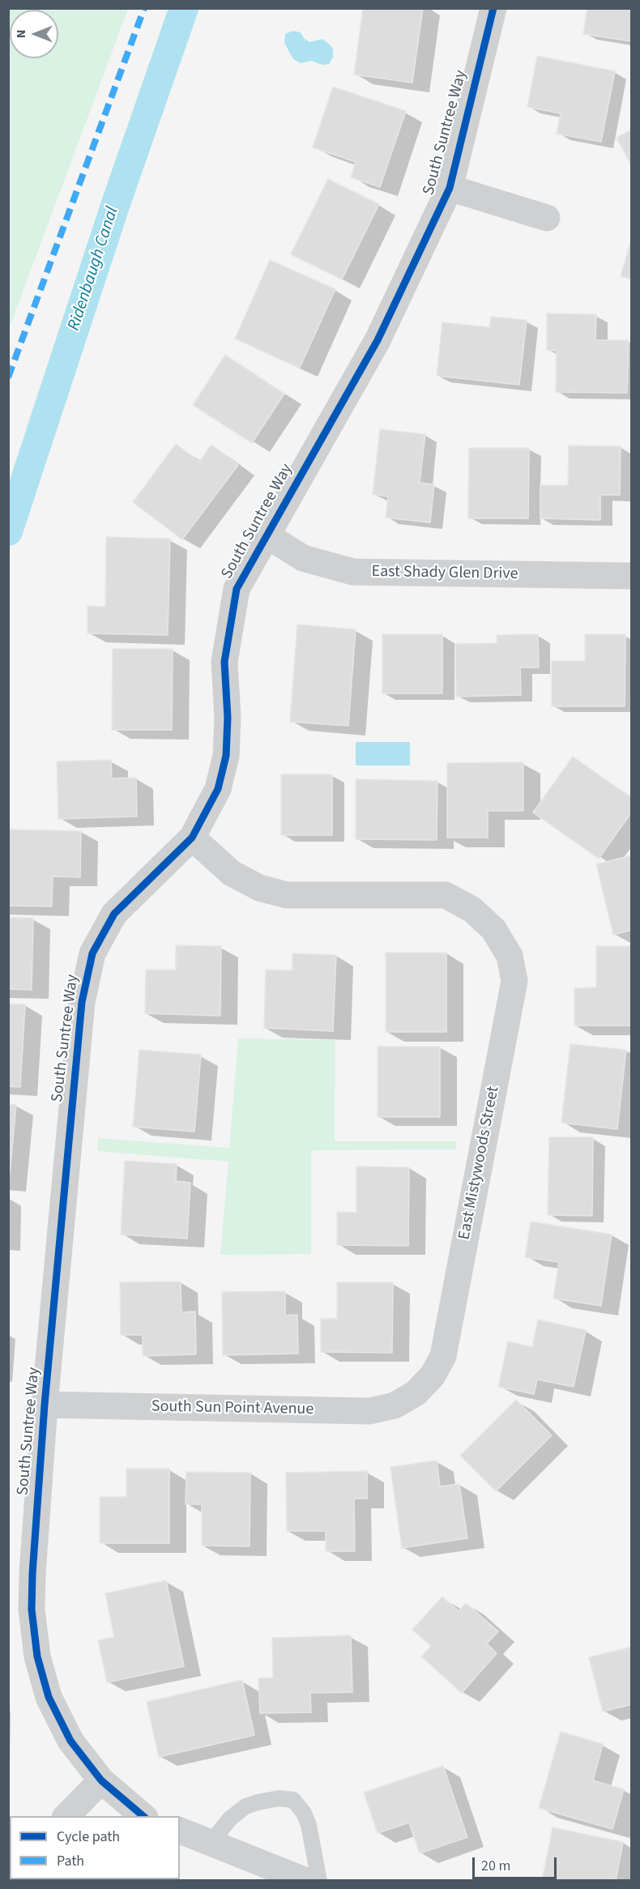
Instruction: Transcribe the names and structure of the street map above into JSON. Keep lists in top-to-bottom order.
{
  "streets": {
    "street": [
      "South Suntree Way",
      "East Shady Glen Drive",
      "East Mistywoods Street",
      "South Sun Point Avenue"
    ]
  },
  "crossings": [
    ["South Suntree Way", "East Shady Glen Drive"],
    ["South Suntree Way", "East Mistywoods Street"],
    ["South Suntree Way", "South Sun Point Avenue"],
    ["East Mistywoods Street", "South Sun Point Avenue"]
  ],
  "water": ["Ridenbaugh Canal"],
  "legend": ["Cycle path", "Path"],
  "scale_bar": "20 m",
  "north": "left"
}
